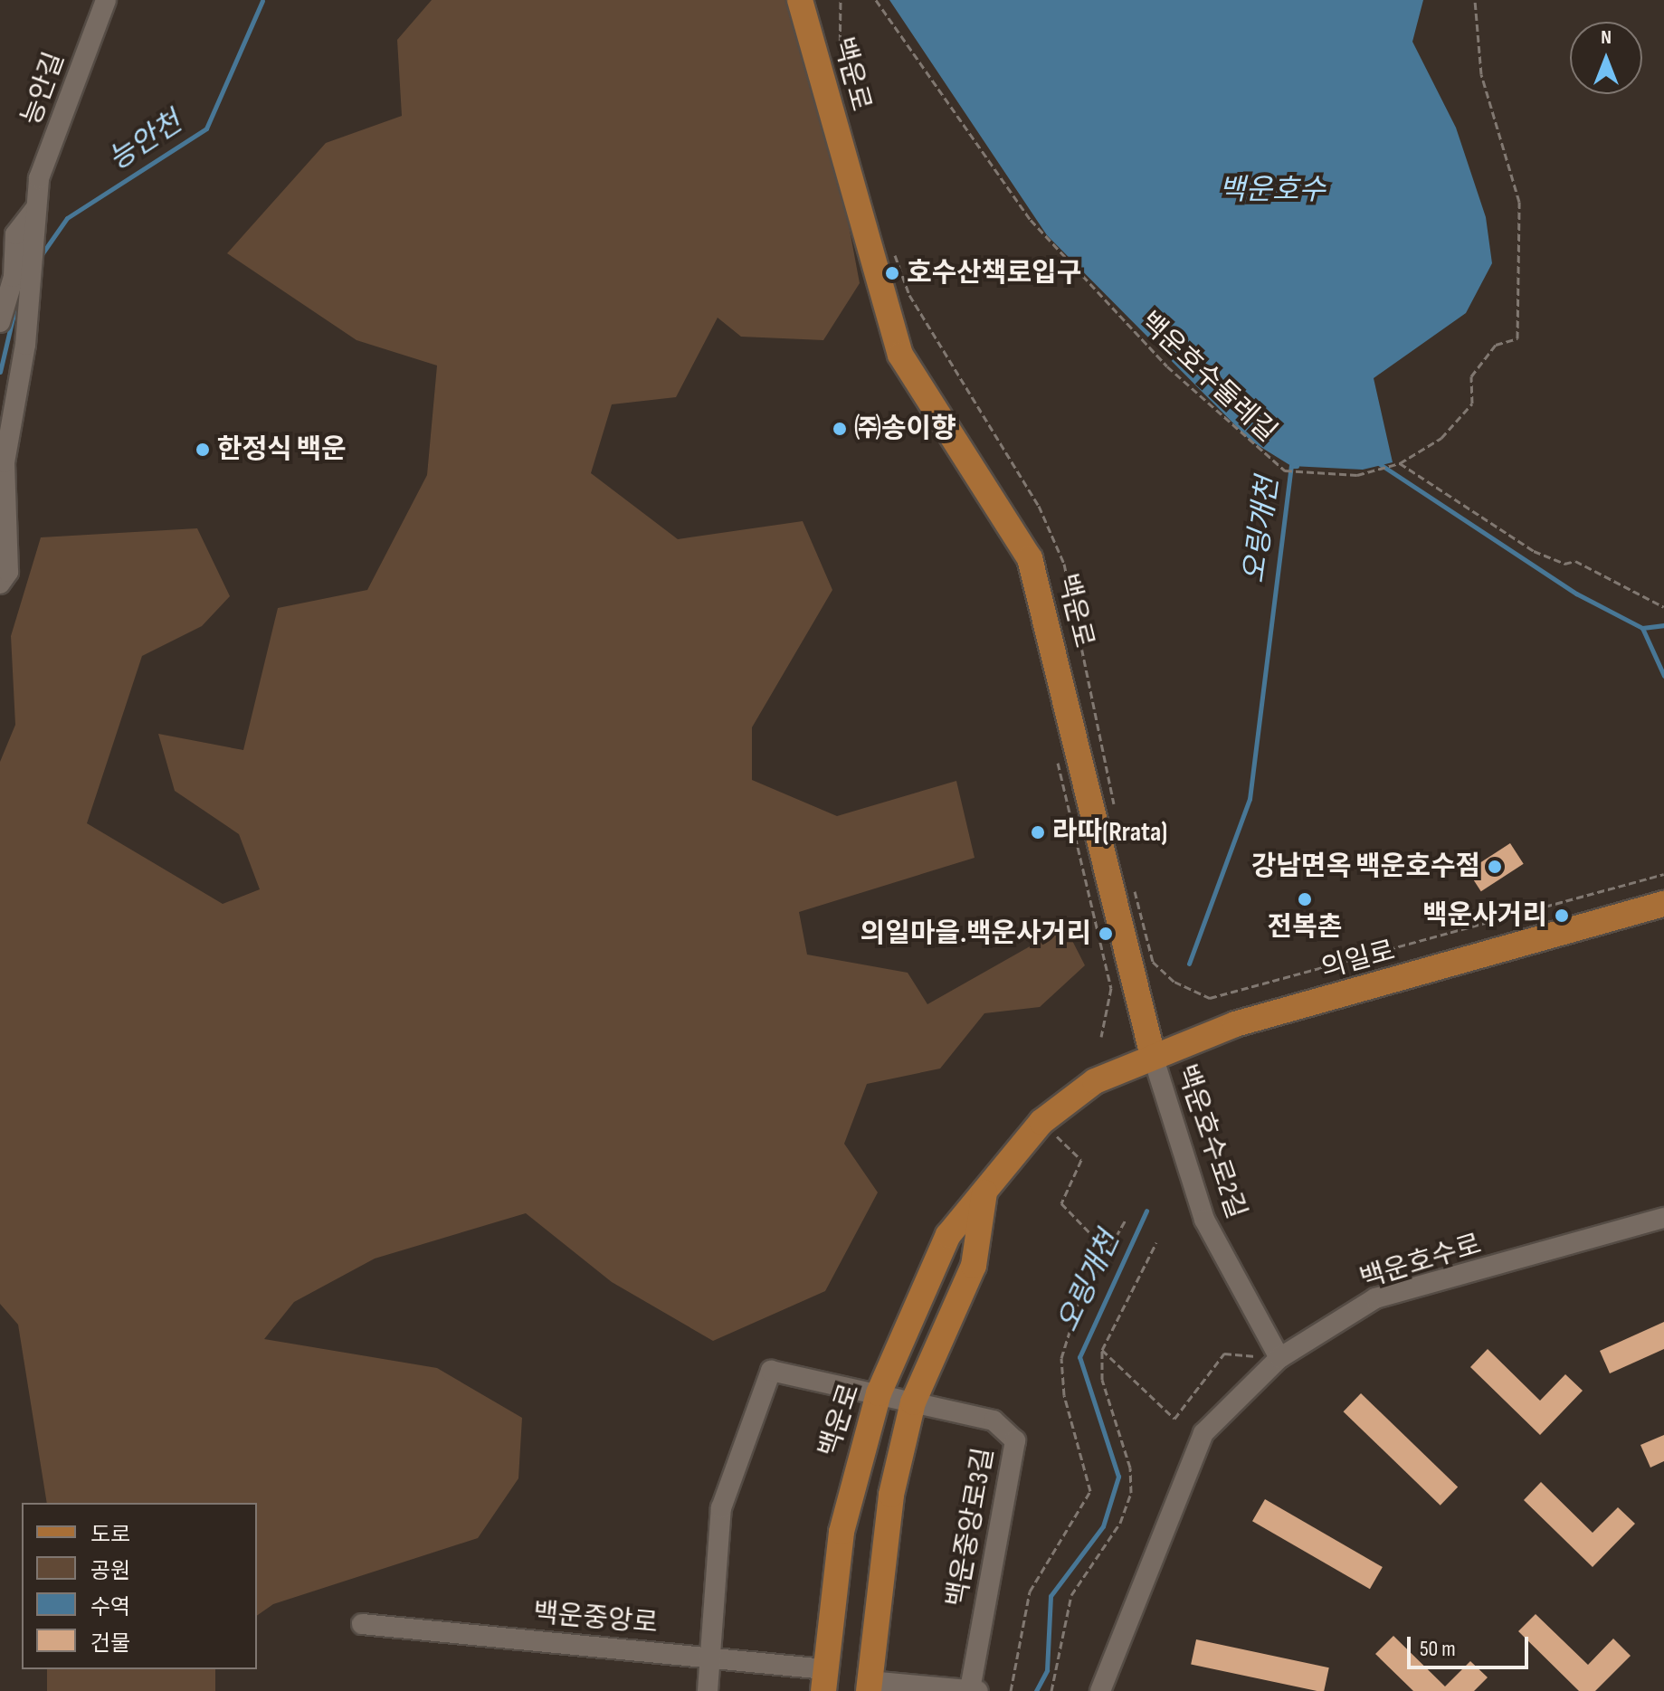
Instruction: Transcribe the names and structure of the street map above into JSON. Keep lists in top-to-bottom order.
{
  "streets": {
    "main road": ["백운로", "의일로"],
    "street": [
      "능안길",
      "백운호수로2길",
      "백운호수로",
      "백운중앙로3길",
      "백운중앙로"
    ],
    "path": ["백운호수둘레길"]
  },
  "crossings": [
    ["백운로", "의일로"],
    ["백운로", "백운호수로2길"],
    ["백운로", "백운중앙로"],
    ["의일로", "백운호수로2길"],
    ["백운호수로2길", "백운호수로"]
  ],
  "water": ["능안천", "백운호수", "오링개천"],
  "places": [
    "호수산책로입구",
    "㈜송이향",
    "한정식 백운",
    "라따(Rrata)",
    "강남면옥 백운호수점",
    "전복촌",
    "백운사거리",
    "의일마을.백운사거리"
  ],
  "legend": [
    "도로",
    "공원",
    "수역",
    "건물"
  ],
  "scale_bar": "50 m",
  "north": "top"
}
